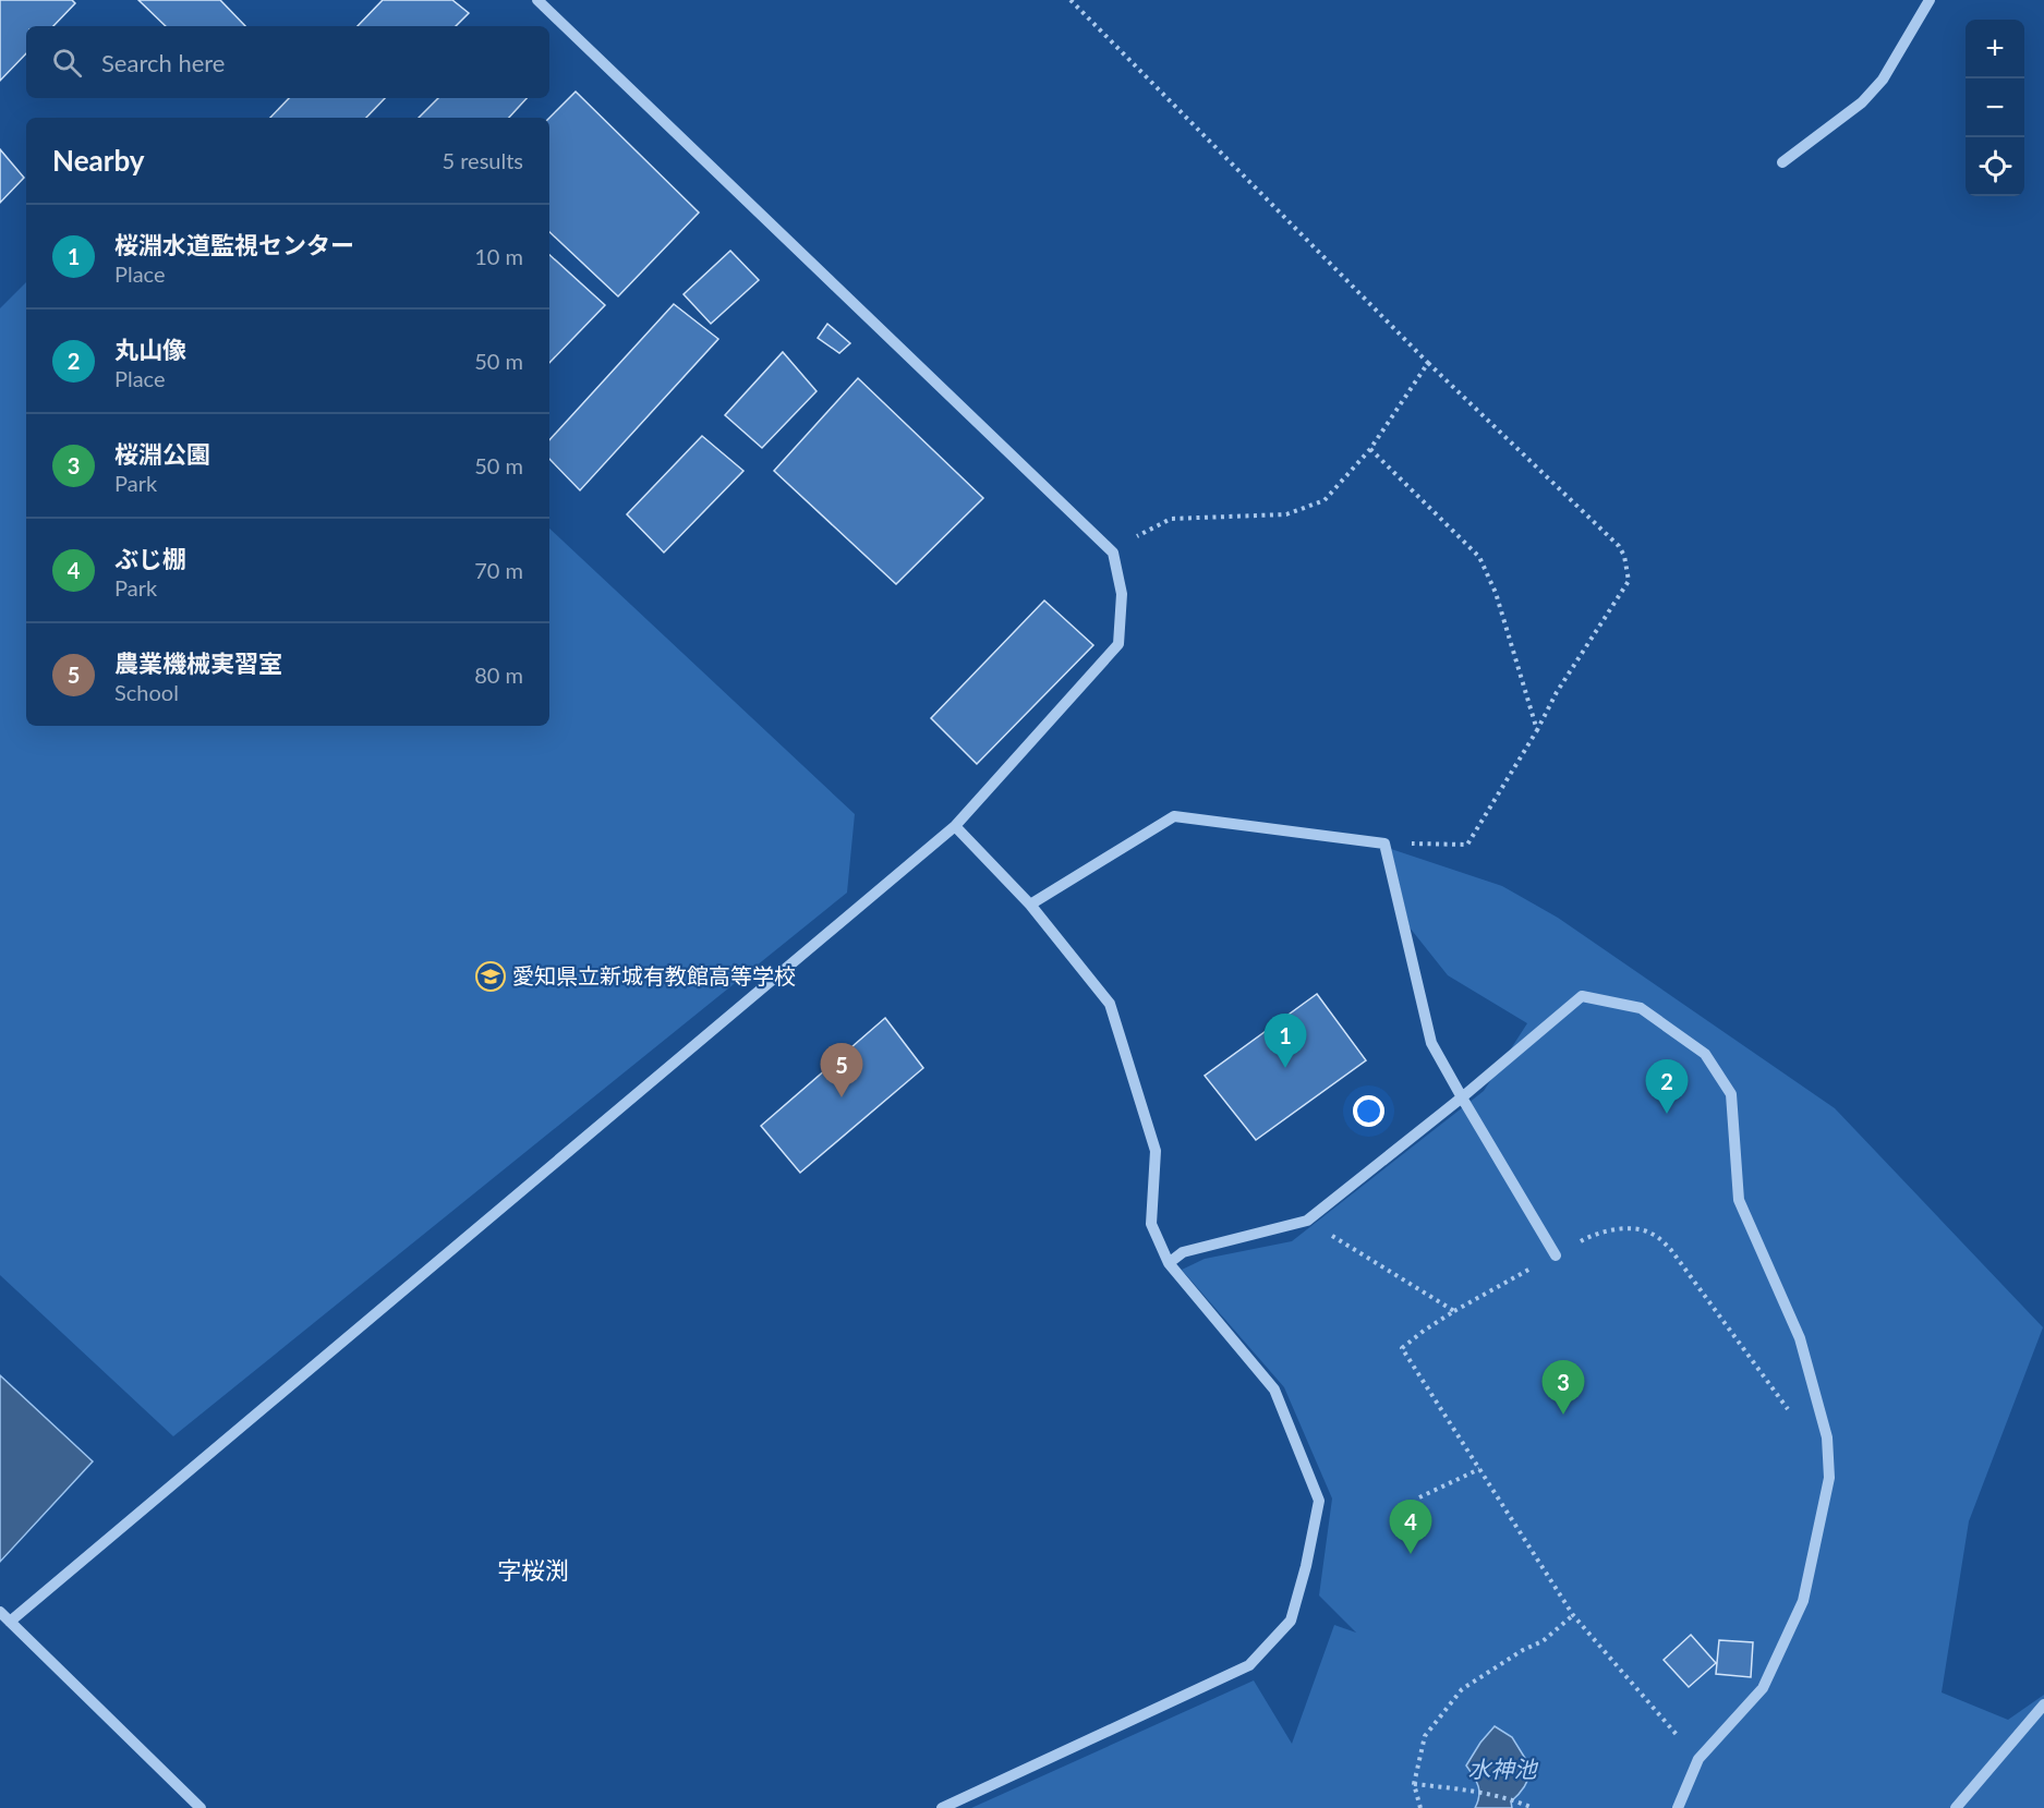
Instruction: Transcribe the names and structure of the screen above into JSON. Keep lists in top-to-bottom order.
{
  "districts": ["字桜渕"],
  "water": ["水神池"],
  "places": {
    "school or university": ["愛知県立新城有教館高等学校"]
  },
  "page": {
    "map_buttons": ["+", "−"],
    "search": "Search here",
    "heading": ["Nearby", "5 results"],
    "list": [
      {
        "mark": "1",
        "name": "桜淵水道監視センター",
        "note": "Place",
        "value": "10 m"
      },
      {
        "mark": "2",
        "name": "丸山像",
        "note": "Place",
        "value": "50 m"
      },
      {
        "mark": "3",
        "name": "桜淵公園",
        "note": "Park",
        "value": "50 m"
      },
      {
        "mark": "4",
        "name": "ぶじ棚",
        "note": "Park",
        "value": "70 m"
      },
      {
        "mark": "5",
        "name": "農業機械実習室",
        "note": "School",
        "value": "80 m"
      }
    ],
    "pins": [
      "1",
      "5",
      "2",
      "3",
      "4"
    ]
  }
}
